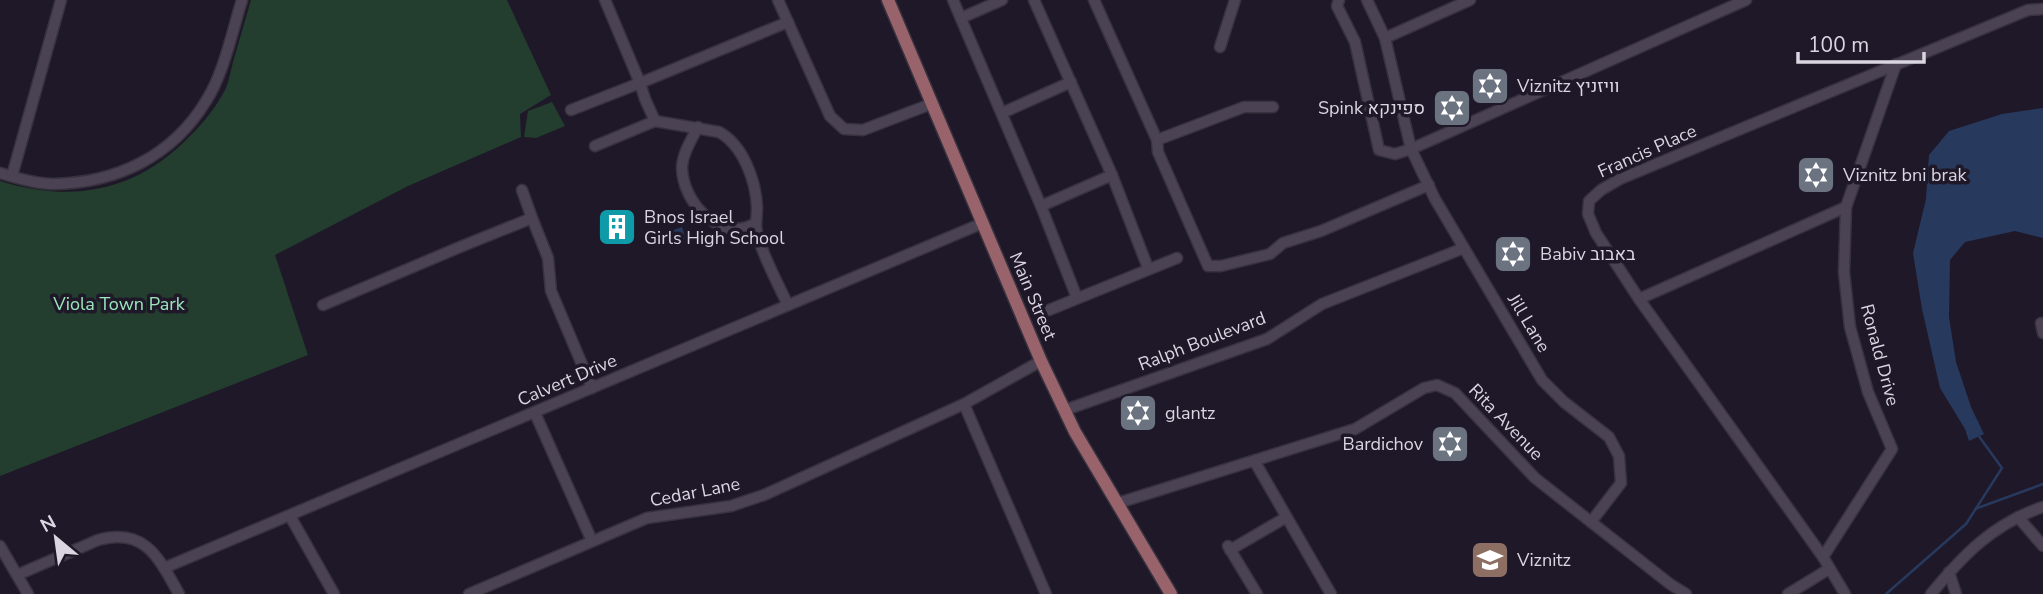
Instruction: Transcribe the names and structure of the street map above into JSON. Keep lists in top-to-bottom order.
{
  "streets": {
    "main road": ["Main Street"],
    "street": [
      "Francis Place",
      "Jill Lane",
      "Ralph Boulevard",
      "Ronald Drive",
      "Calvert Drive",
      "Rita Avenue",
      "Cedar Lane"
    ]
  },
  "crossings": [
    ["Francis Place", "Ronald Drive"],
    ["Main Street", "Ralph Boulevard"],
    ["Main Street", "Calvert Drive"],
    ["Main Street", "Rita Avenue"],
    ["Main Street", "Cedar Lane"],
    ["Jill Lane", "Ralph Boulevard"],
    ["Jill Lane", "Rita Avenue"]
  ],
  "parks": ["Viola Town Park"],
  "places": {
    "synagogue": [
      "Viznitz וויזניץ",
      "Spink ספינקא",
      "Viznitz bni brak",
      "Babiv באבוב",
      "glantz",
      "Bardichov"
    ],
    "building": ["Bnos Israel Girls High School"],
    "school or university": ["Viznitz"]
  },
  "scale_bar": "100 m",
  "north": "top left"
}
